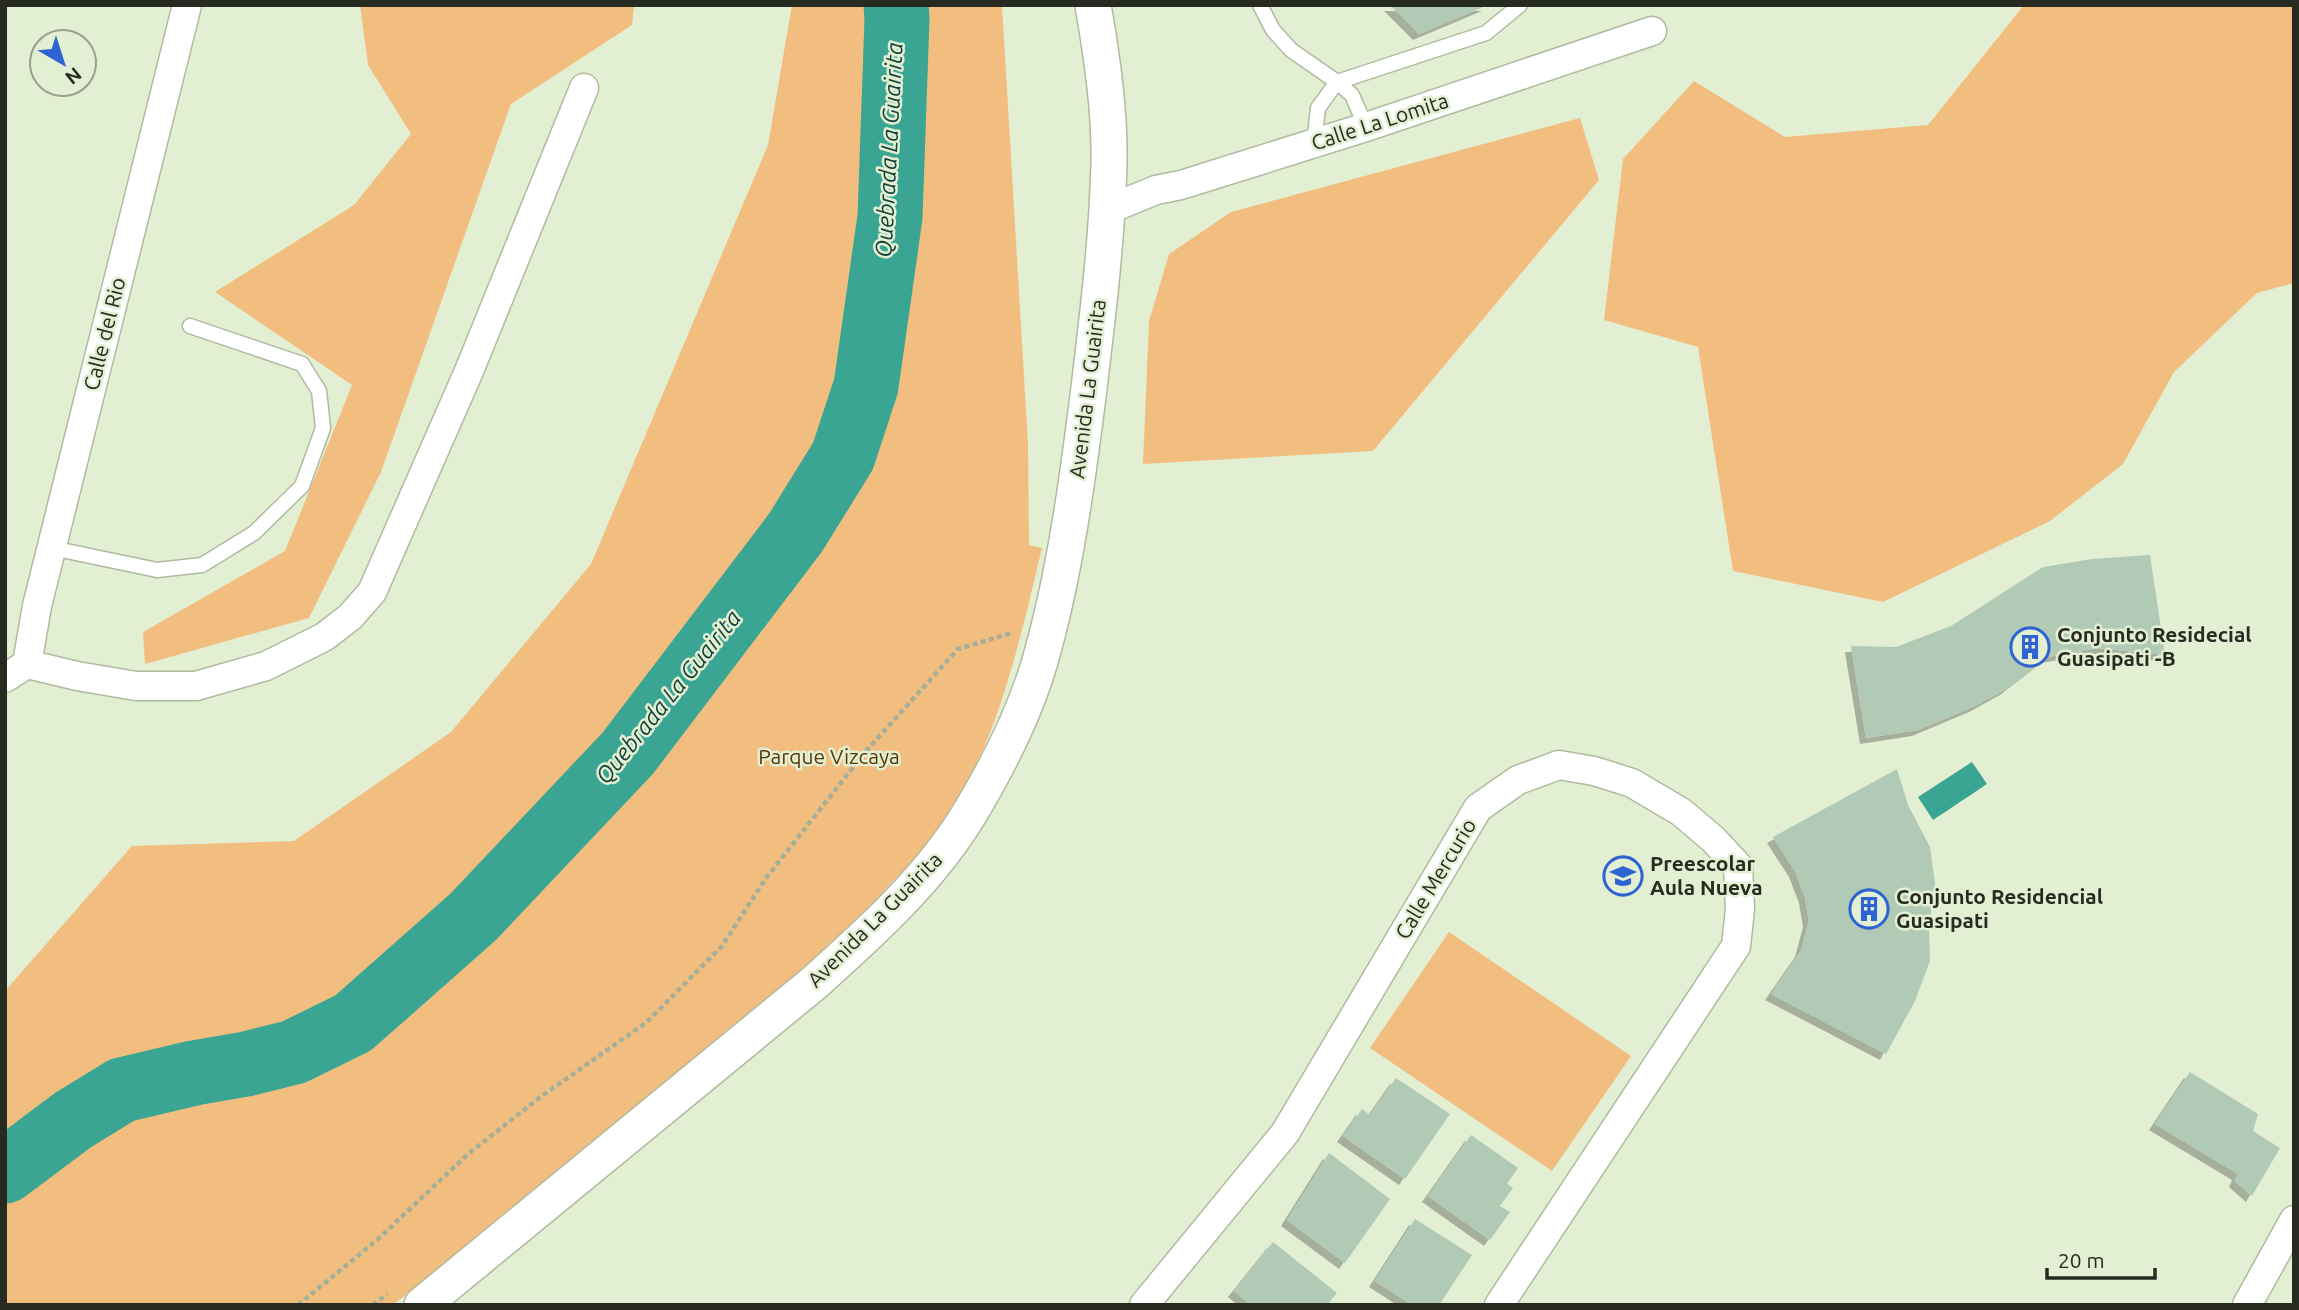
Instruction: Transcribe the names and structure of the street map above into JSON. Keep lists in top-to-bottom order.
{
  "streets": {
    "street": [
      "Calle La Lomita",
      "Calle del Rio",
      "Avenida La Guairita",
      "Calle Mercurio"
    ]
  },
  "crossings": [
    ["Calle La Lomita", "Avenida La Guairita"]
  ],
  "water": ["Quebrada La Guairita"],
  "parks": ["Parque Vizcaya"],
  "places": {
    "building": ["Conjunto Residecial Guasipati -B", "Conjunto Residencial Guasipati"],
    "school or university": ["Preescolar Aula Nueva"]
  },
  "scale_bar": "20 m",
  "north": "bottom right"
}
